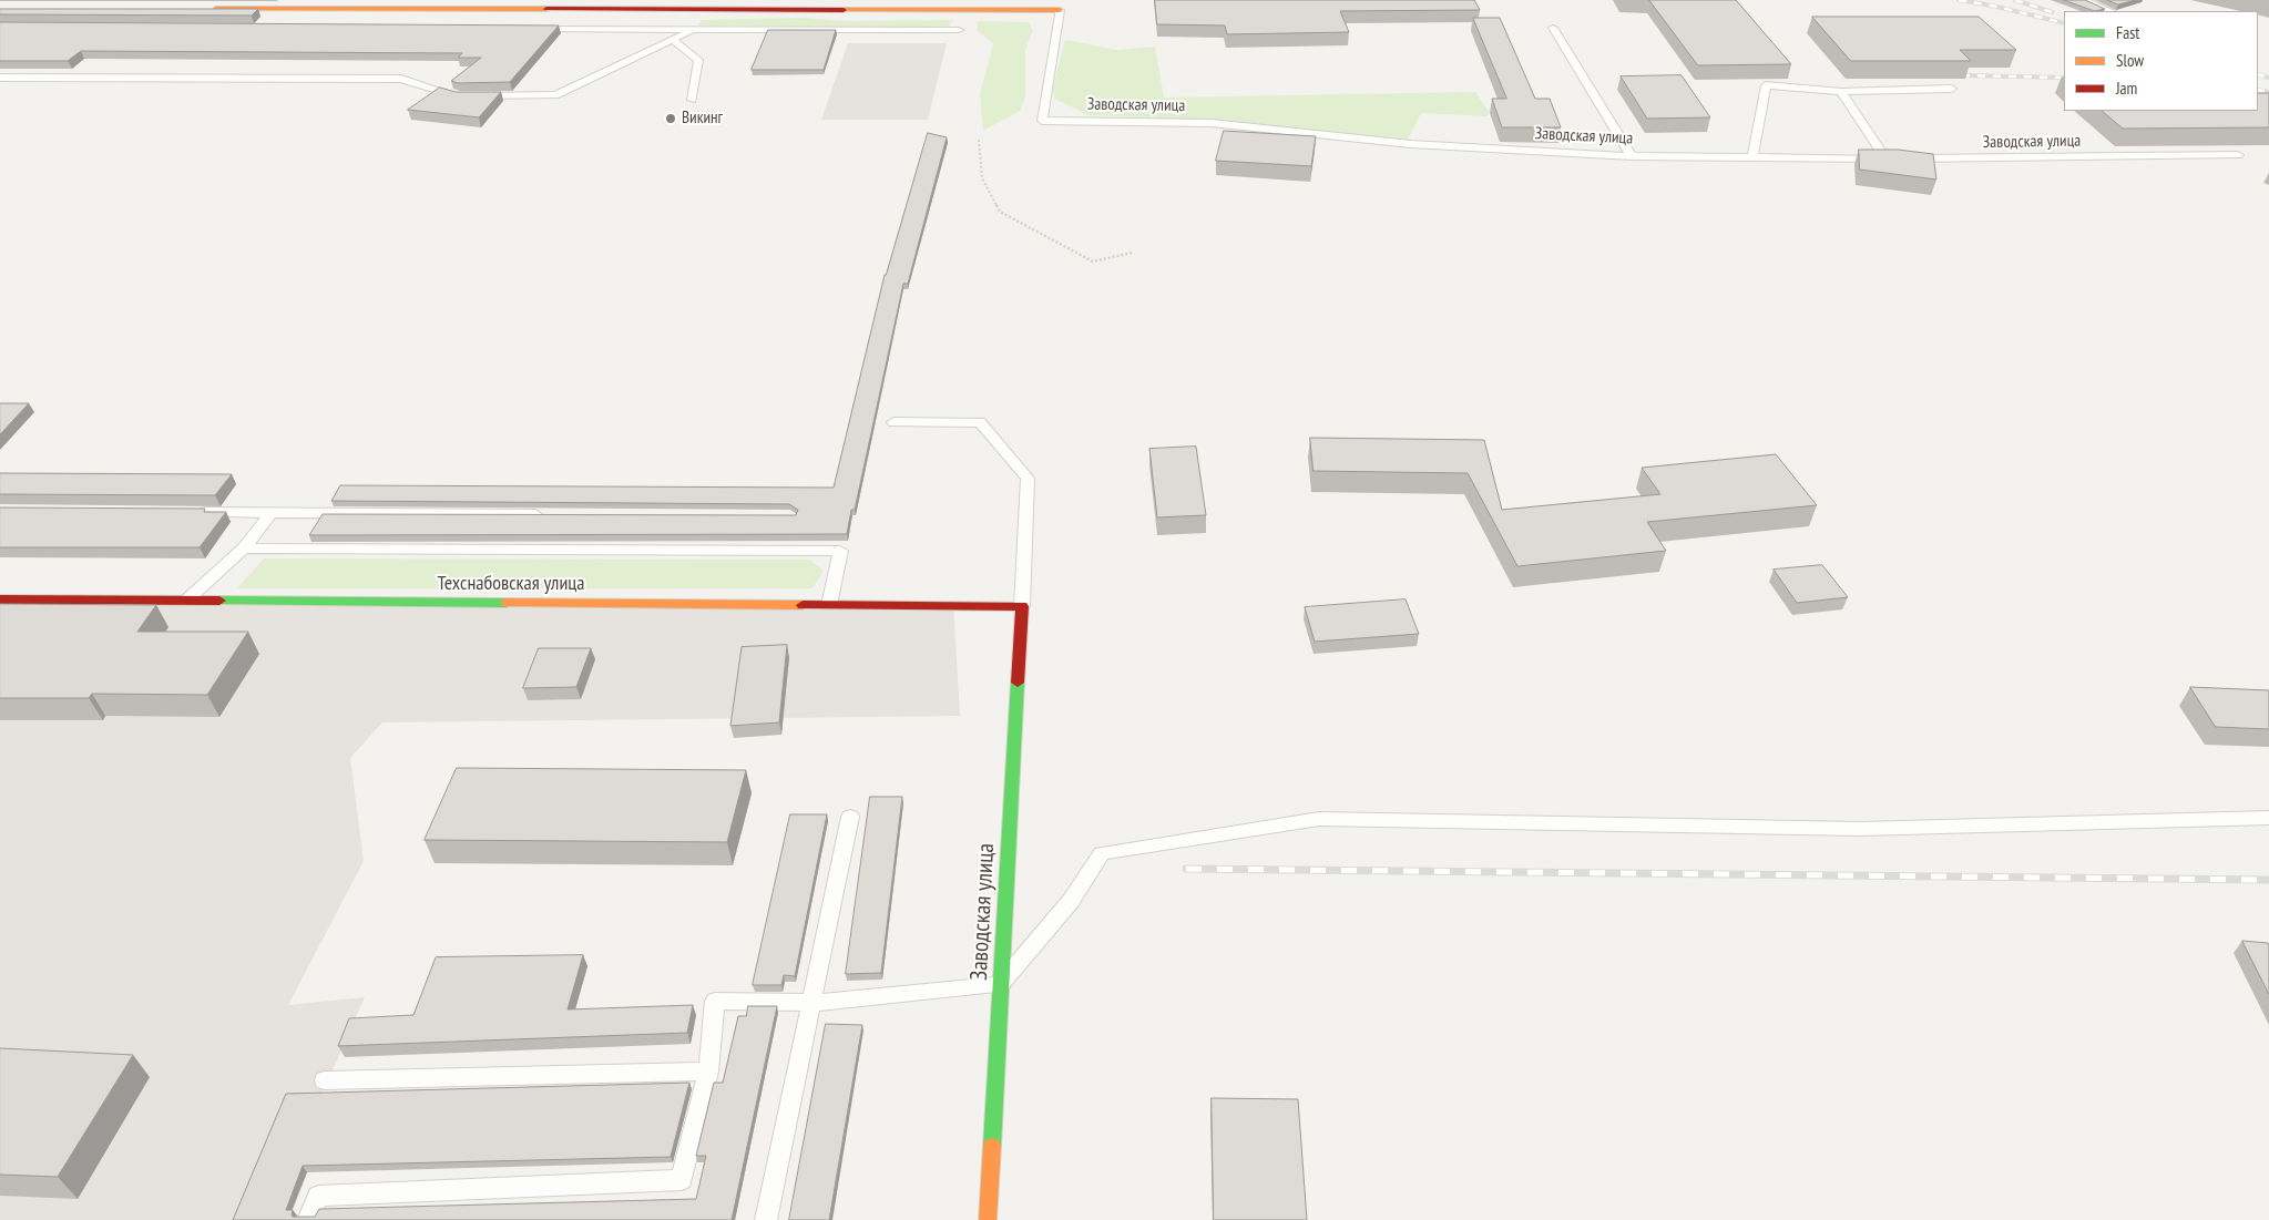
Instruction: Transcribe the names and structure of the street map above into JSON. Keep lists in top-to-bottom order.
{
  "streets": {
    "street": ["Заводская улица", "Техснабовская улица"]
  },
  "crossings": [
    ["Заводская улица", "Техснабовская улица"]
  ],
  "places": ["Викинг"],
  "legend": ["Fast", "Slow", "Jam"]
}
